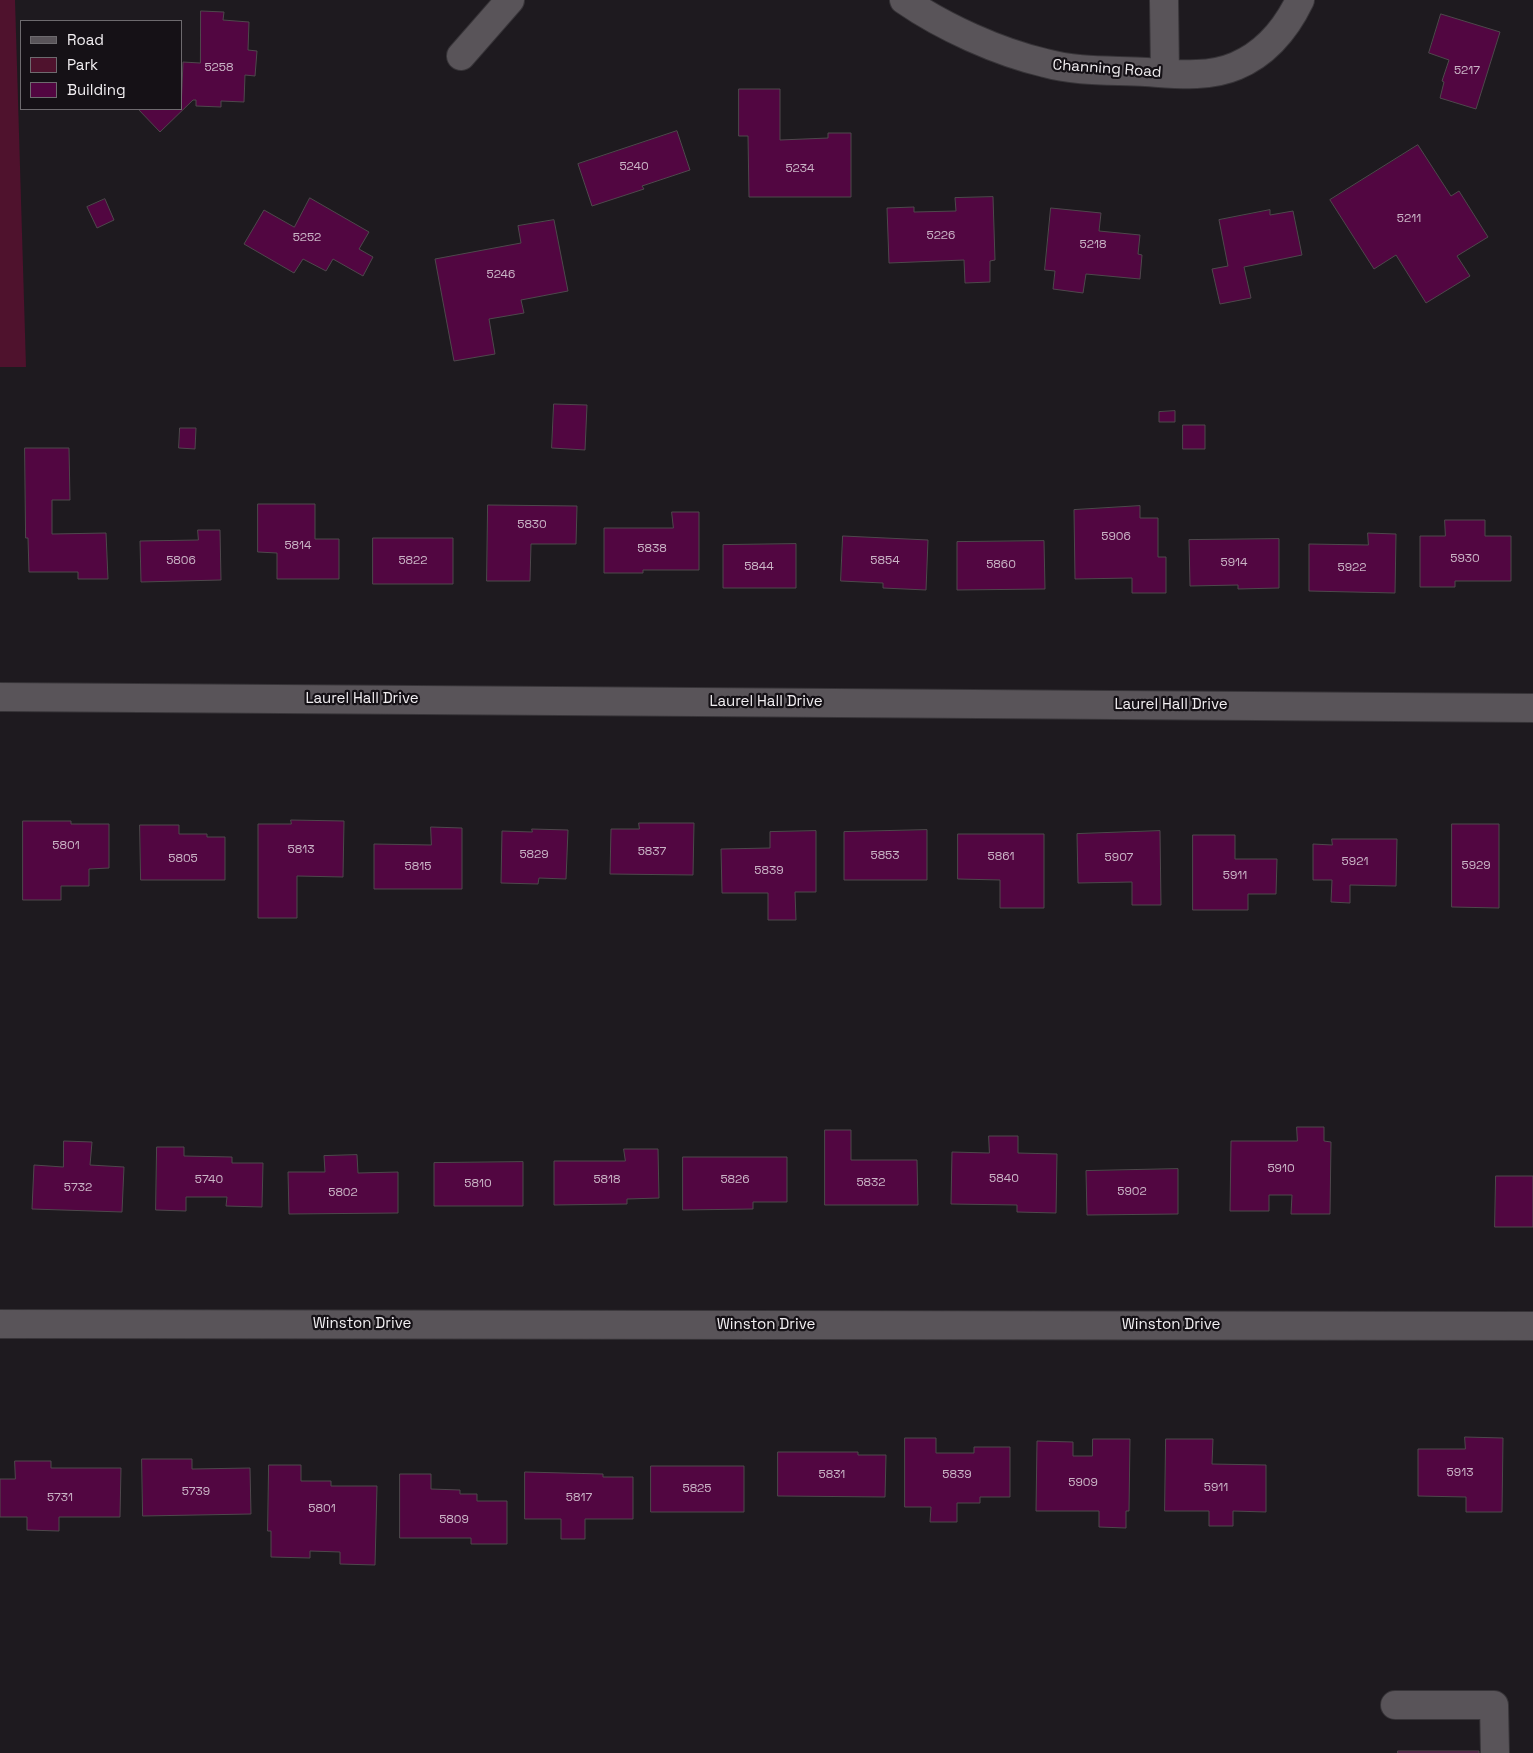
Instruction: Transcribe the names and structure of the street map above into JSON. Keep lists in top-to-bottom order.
{
  "streets": {
    "street": ["Channing Road", "Laurel Hall Drive", "Winston Drive"]
  },
  "house_numbers": [
    "5258",
    "5217",
    "5240",
    "5234",
    "5211",
    "5226",
    "5252",
    "5218",
    "5246",
    "5830",
    "5906",
    "5814",
    "5838",
    "5930",
    "5806",
    "5822",
    "5854",
    "5914",
    "5860",
    "5844",
    "5922",
    "5801",
    "5813",
    "5837",
    "5829",
    "5853",
    "5861",
    "5907",
    "5805",
    "5921",
    "5929",
    "5815",
    "5839",
    "5911",
    "5910",
    "5840",
    "5740",
    "5818",
    "5826",
    "5832",
    "5810",
    "5732",
    "5902",
    "5802",
    "5913",
    "5831",
    "5839",
    "5909",
    "5911",
    "5825",
    "5739",
    "5731",
    "5817",
    "5801",
    "5809"
  ],
  "legend": ["Road", "Park", "Building"]
}
